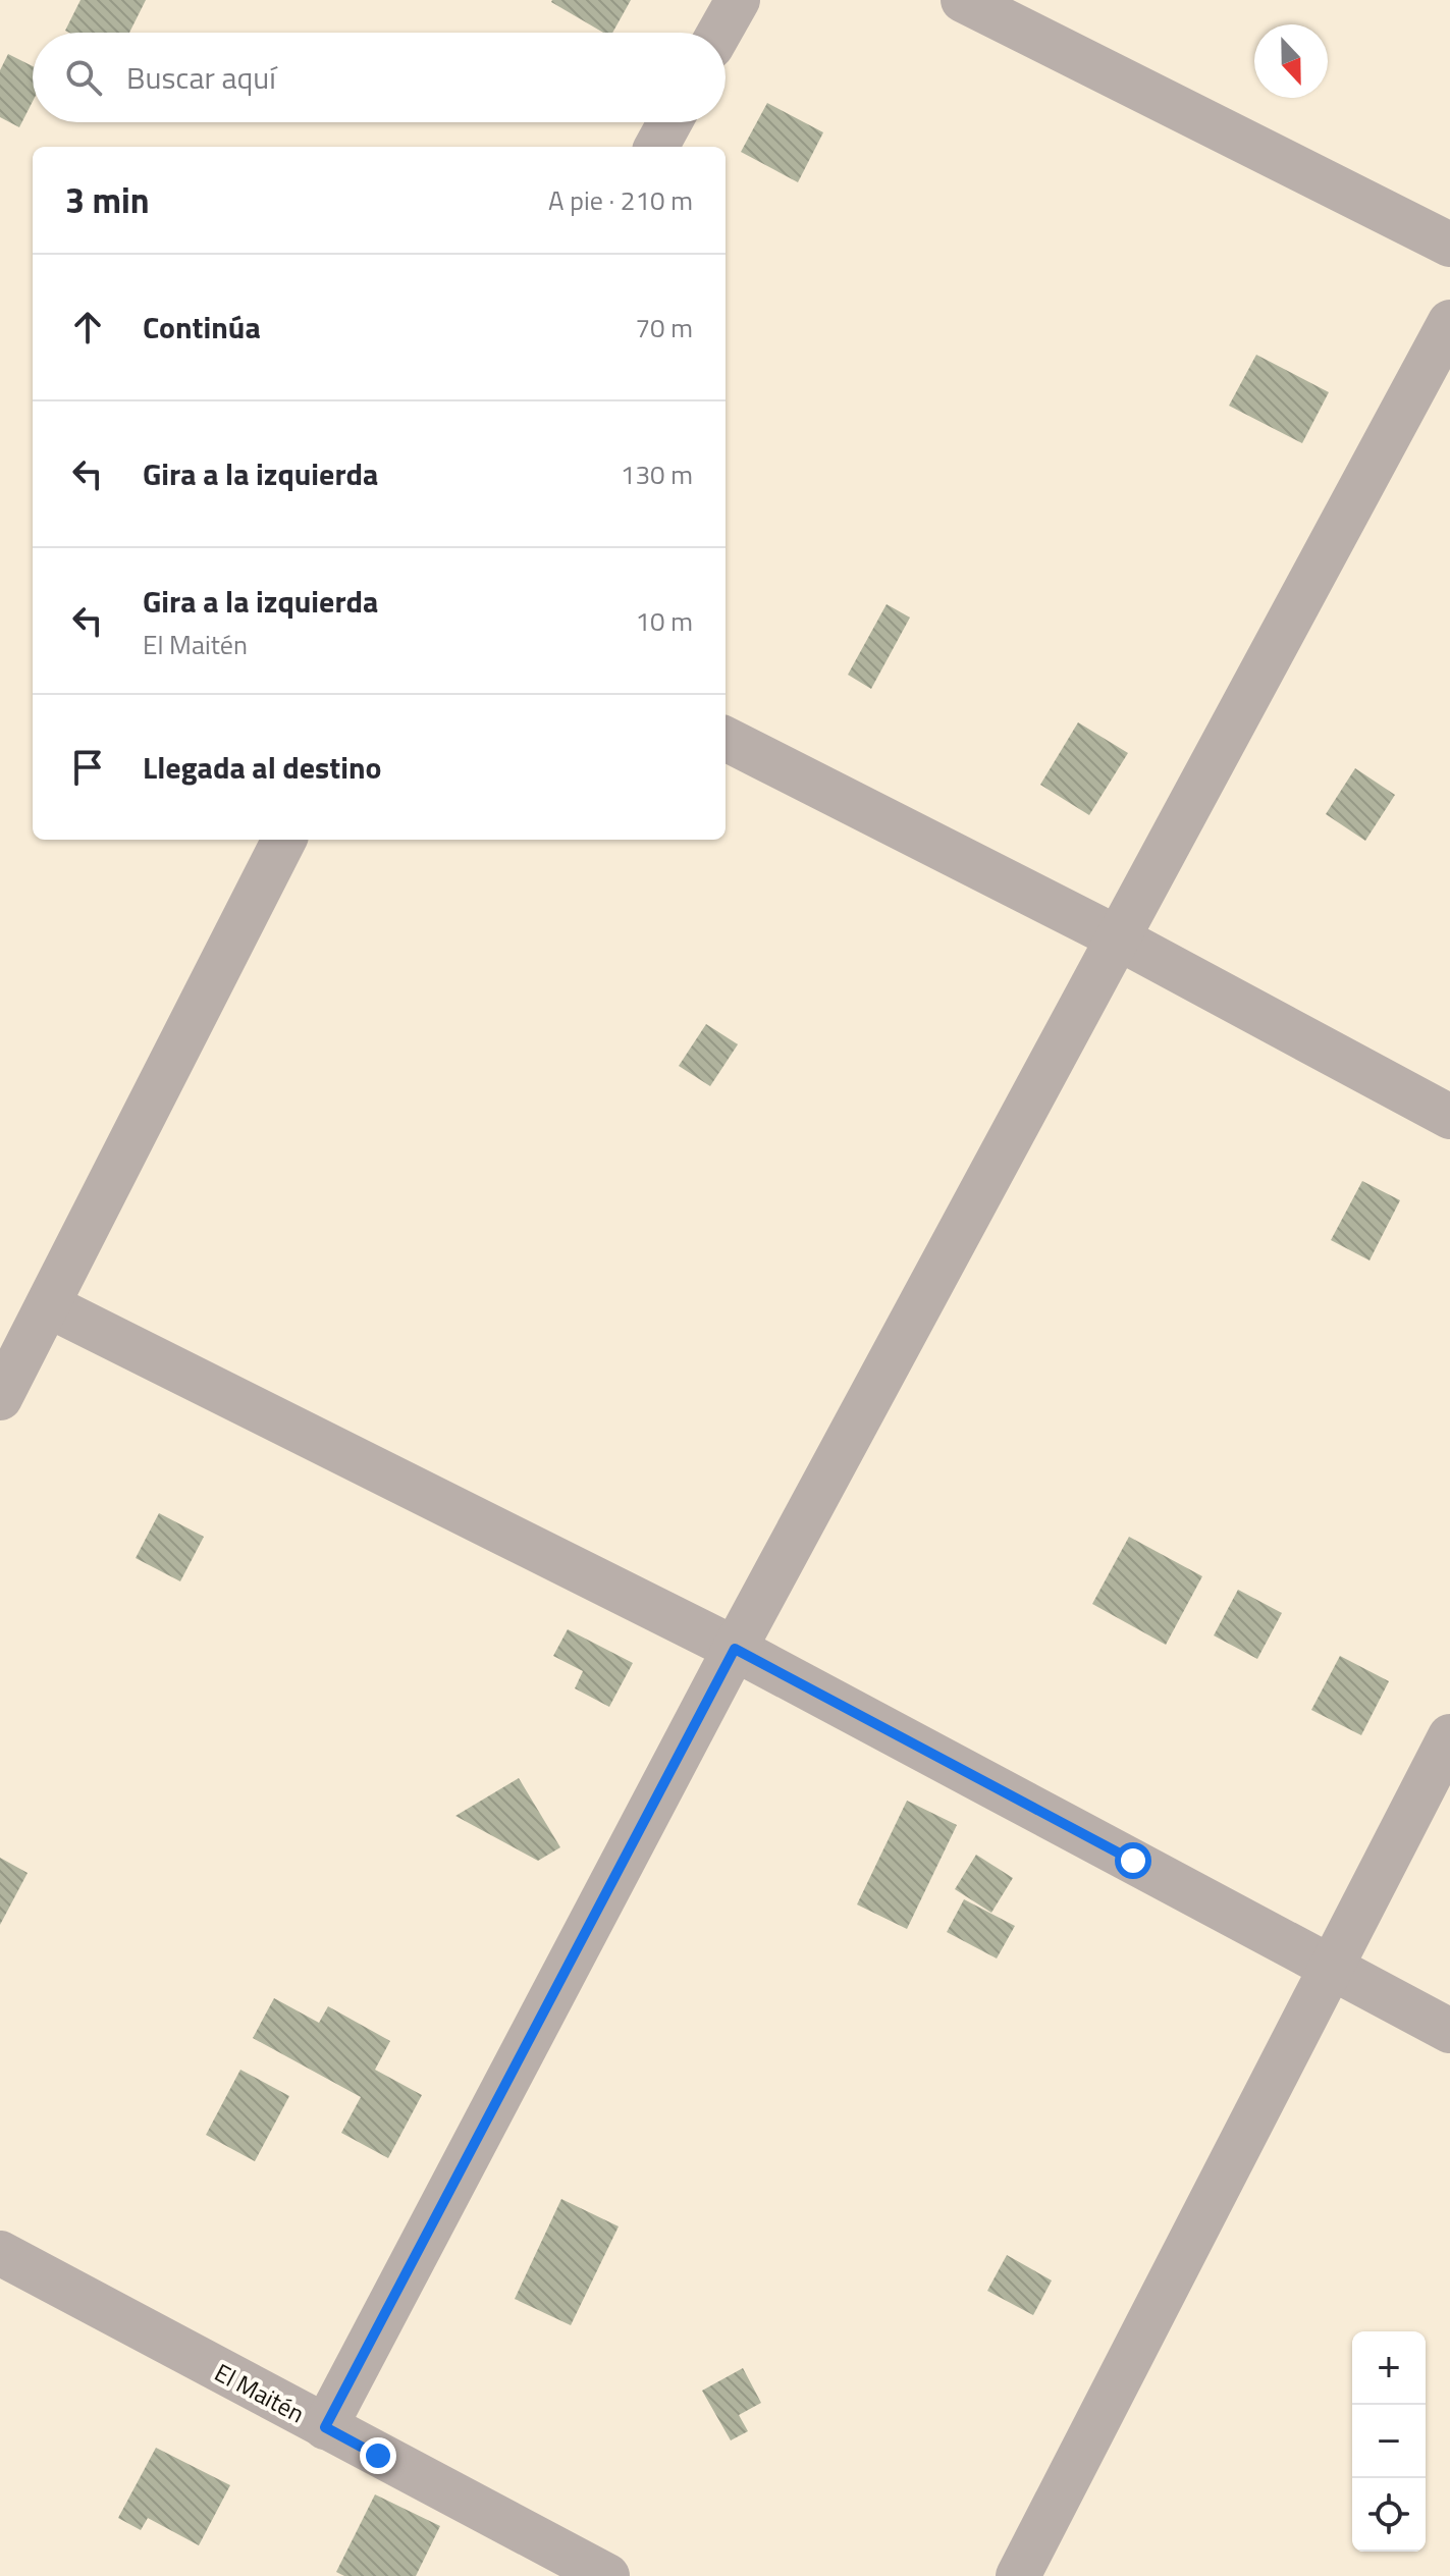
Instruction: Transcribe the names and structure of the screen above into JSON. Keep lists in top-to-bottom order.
{
  "streets": {
    "street": ["El Maitén"]
  },
  "north": "bottom",
  "page": {
    "search": "Buscar aquí",
    "heading": ["3 min", "A pie · 210 m"],
    "list": [
      ["Continúa", "70 m"],
      ["Gira a la izquierda", "130 m"],
      ["Gira a la izquierda", "El Maitén", "10 m"],
      "Llegada al destino"
    ],
    "map_buttons": ["+", "−"]
  }
}
